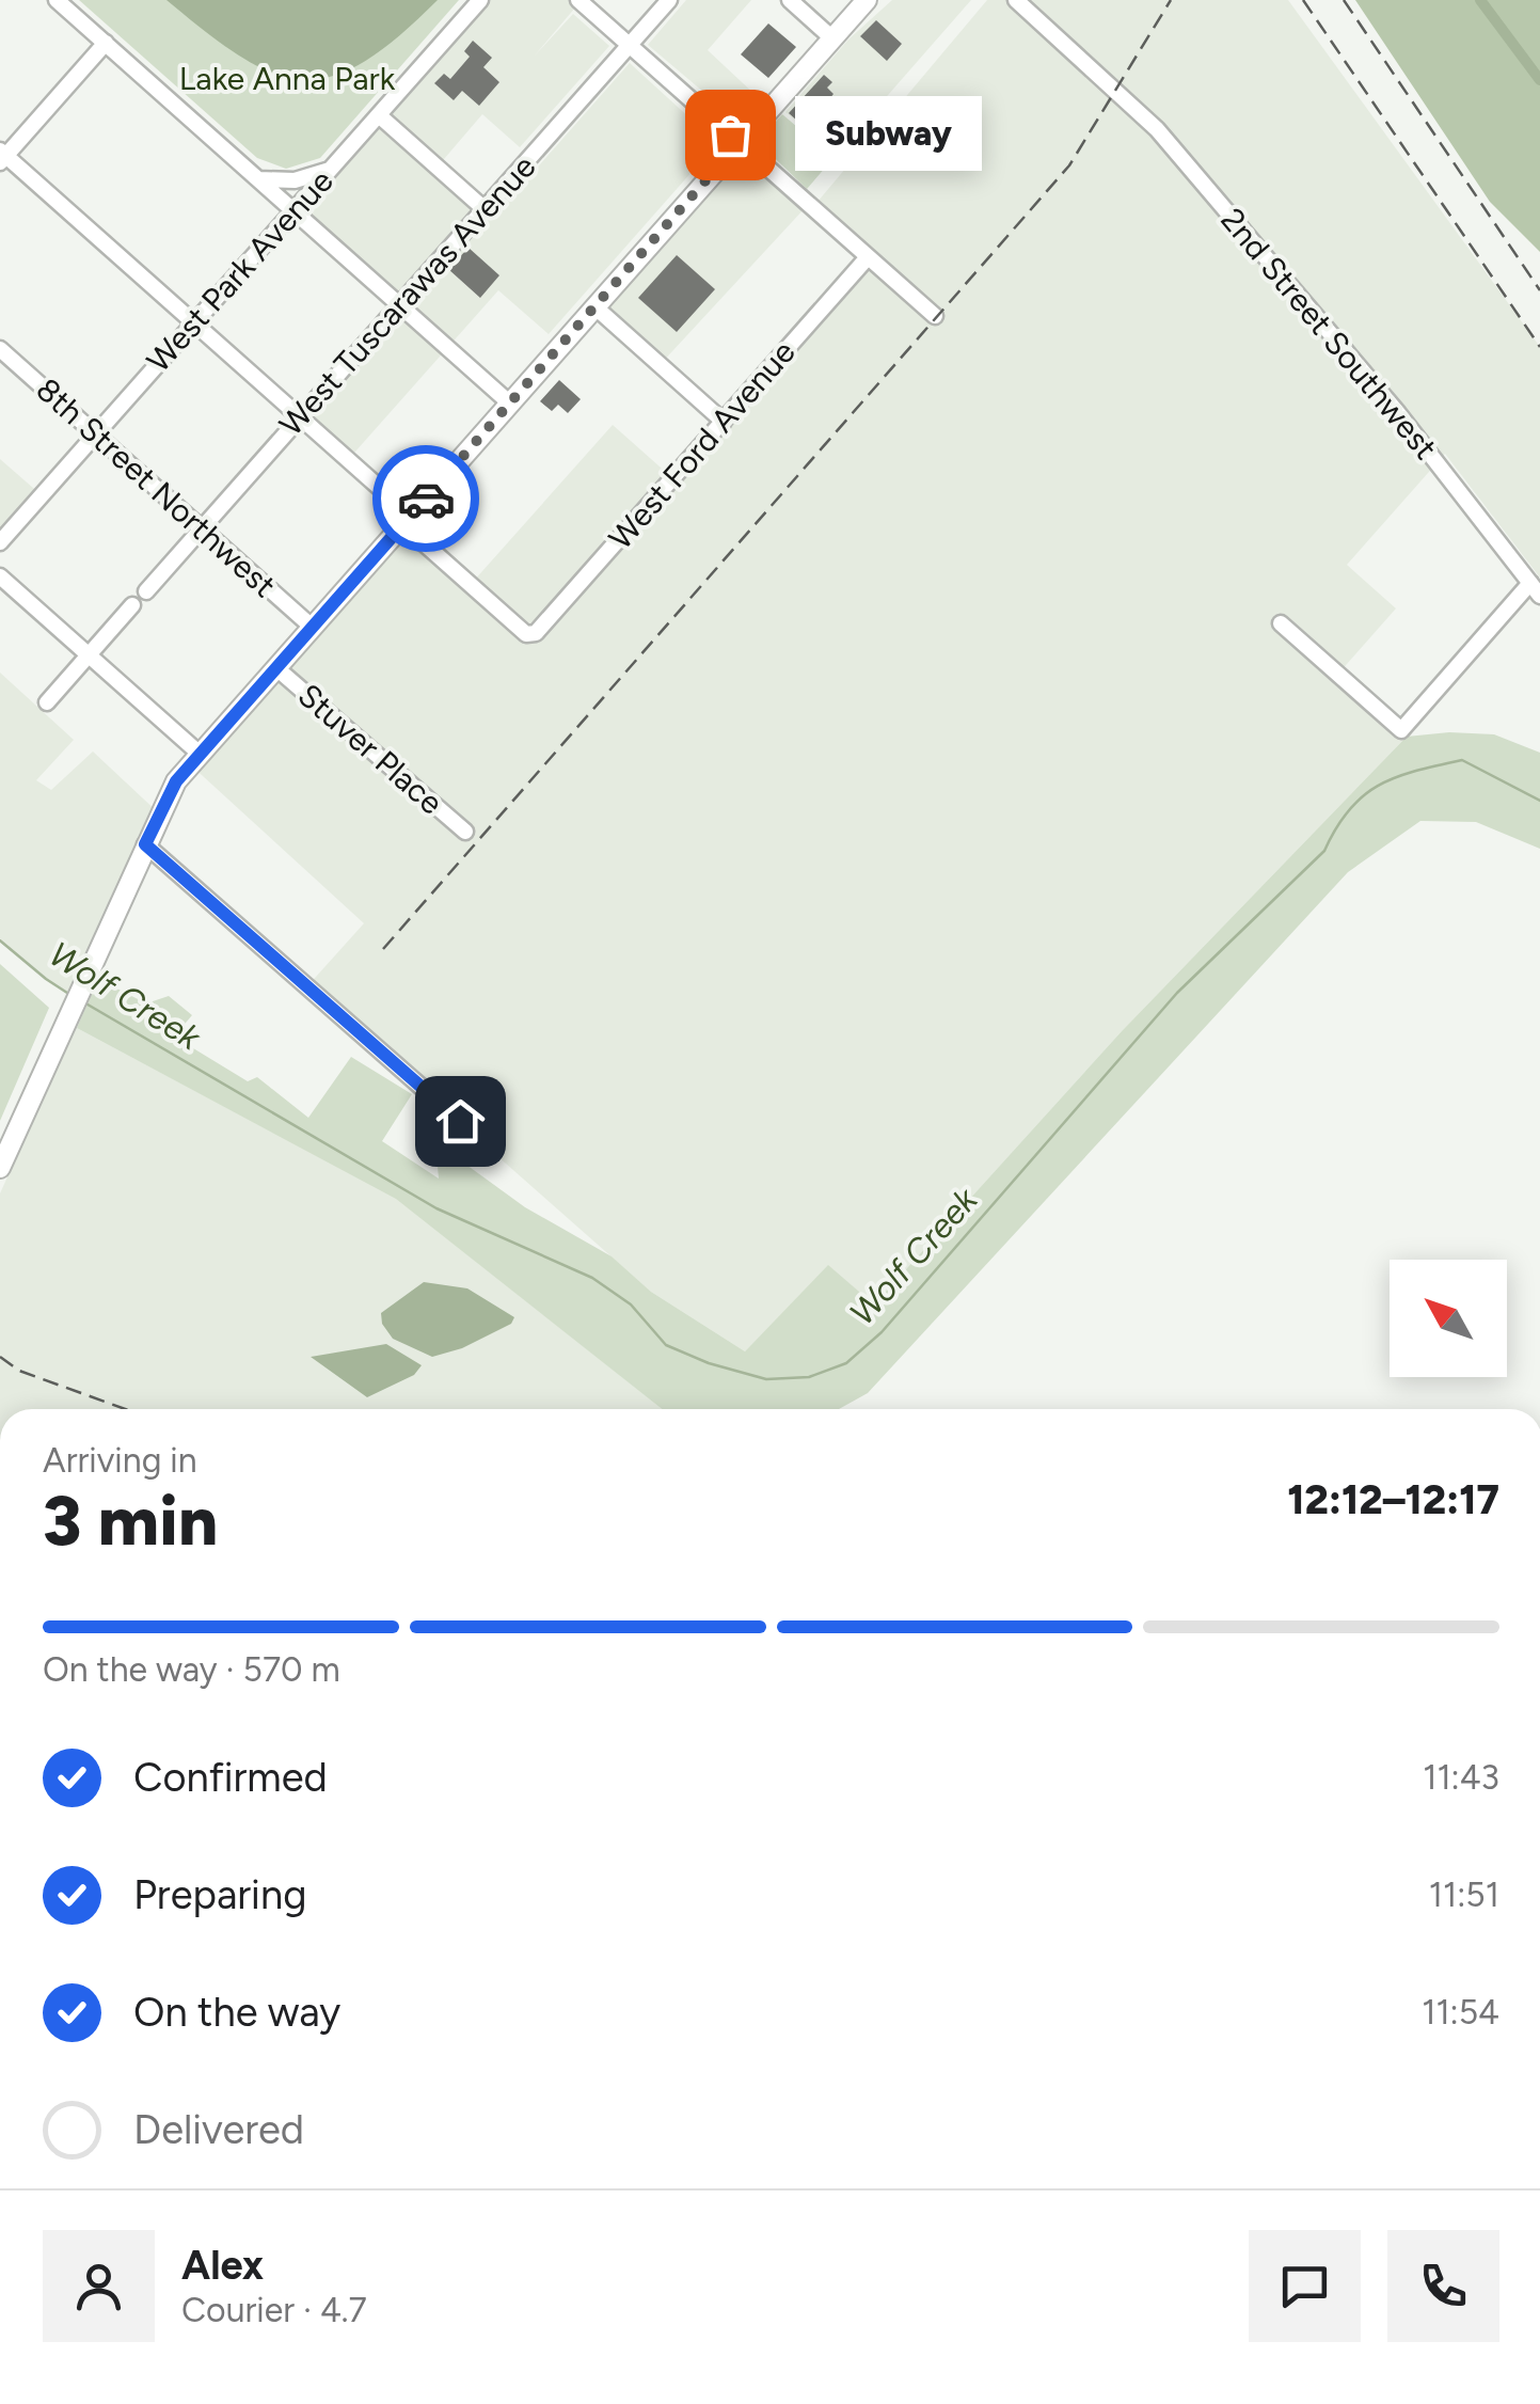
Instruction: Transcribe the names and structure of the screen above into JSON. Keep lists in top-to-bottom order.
{
  "streets": {
    "street": [
      "West Park Avenue",
      "West Tuscarawas Avenue",
      "2nd Street Southwest",
      "West Ford Avenue",
      "8th Street Northwest",
      "Stuver Place"
    ]
  },
  "crossings": [
    ["West Park Avenue", "8th Street Northwest"],
    ["West Tuscarawas Avenue", "8th Street Northwest"]
  ],
  "water": ["Wolf Creek"],
  "parks": ["Lake Anna Park"],
  "places": ["Subway"],
  "north": "top left",
  "page": {
    "bubble": "Subway",
    "heading": ["3 min", "Arriving in", "12:12–12:17"],
    "panel": ["Alex", "Courier · 4.7"],
    "bar": "On the way · 570 m",
    "list": [
      ["Confirmed", "11:43"],
      ["Preparing", "11:51"],
      ["On the way", "11:54"],
      "Delivered"
    ]
  }
}
